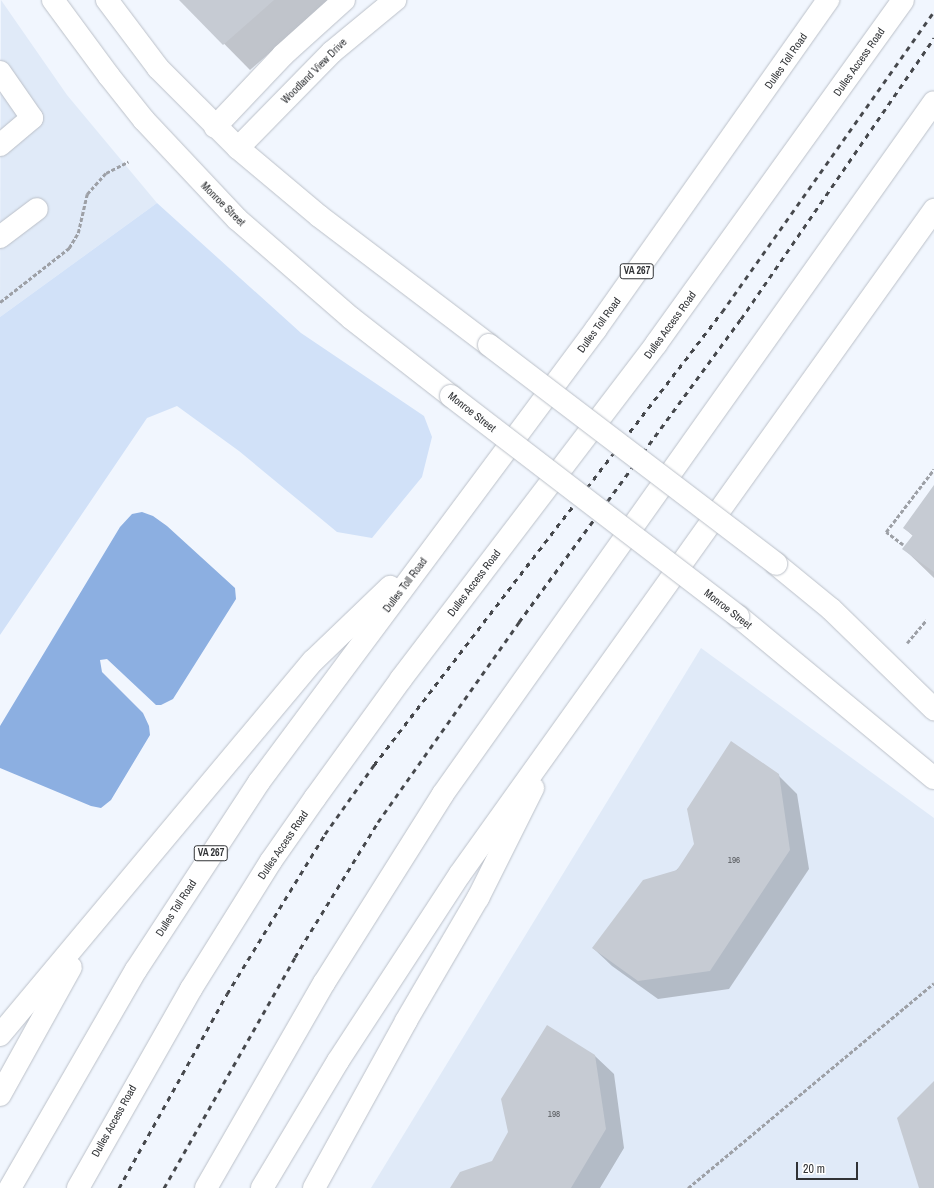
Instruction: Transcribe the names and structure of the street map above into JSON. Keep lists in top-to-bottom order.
{
  "streets": {
    "main road": [
      "Dulles Toll Road",
      "Dulles Access Road",
      "Woodland View Drive",
      "Monroe Street",
      "VA 267"
    ]
  },
  "house_numbers": ["196", "198"],
  "scale_bar": "20 m"
}
